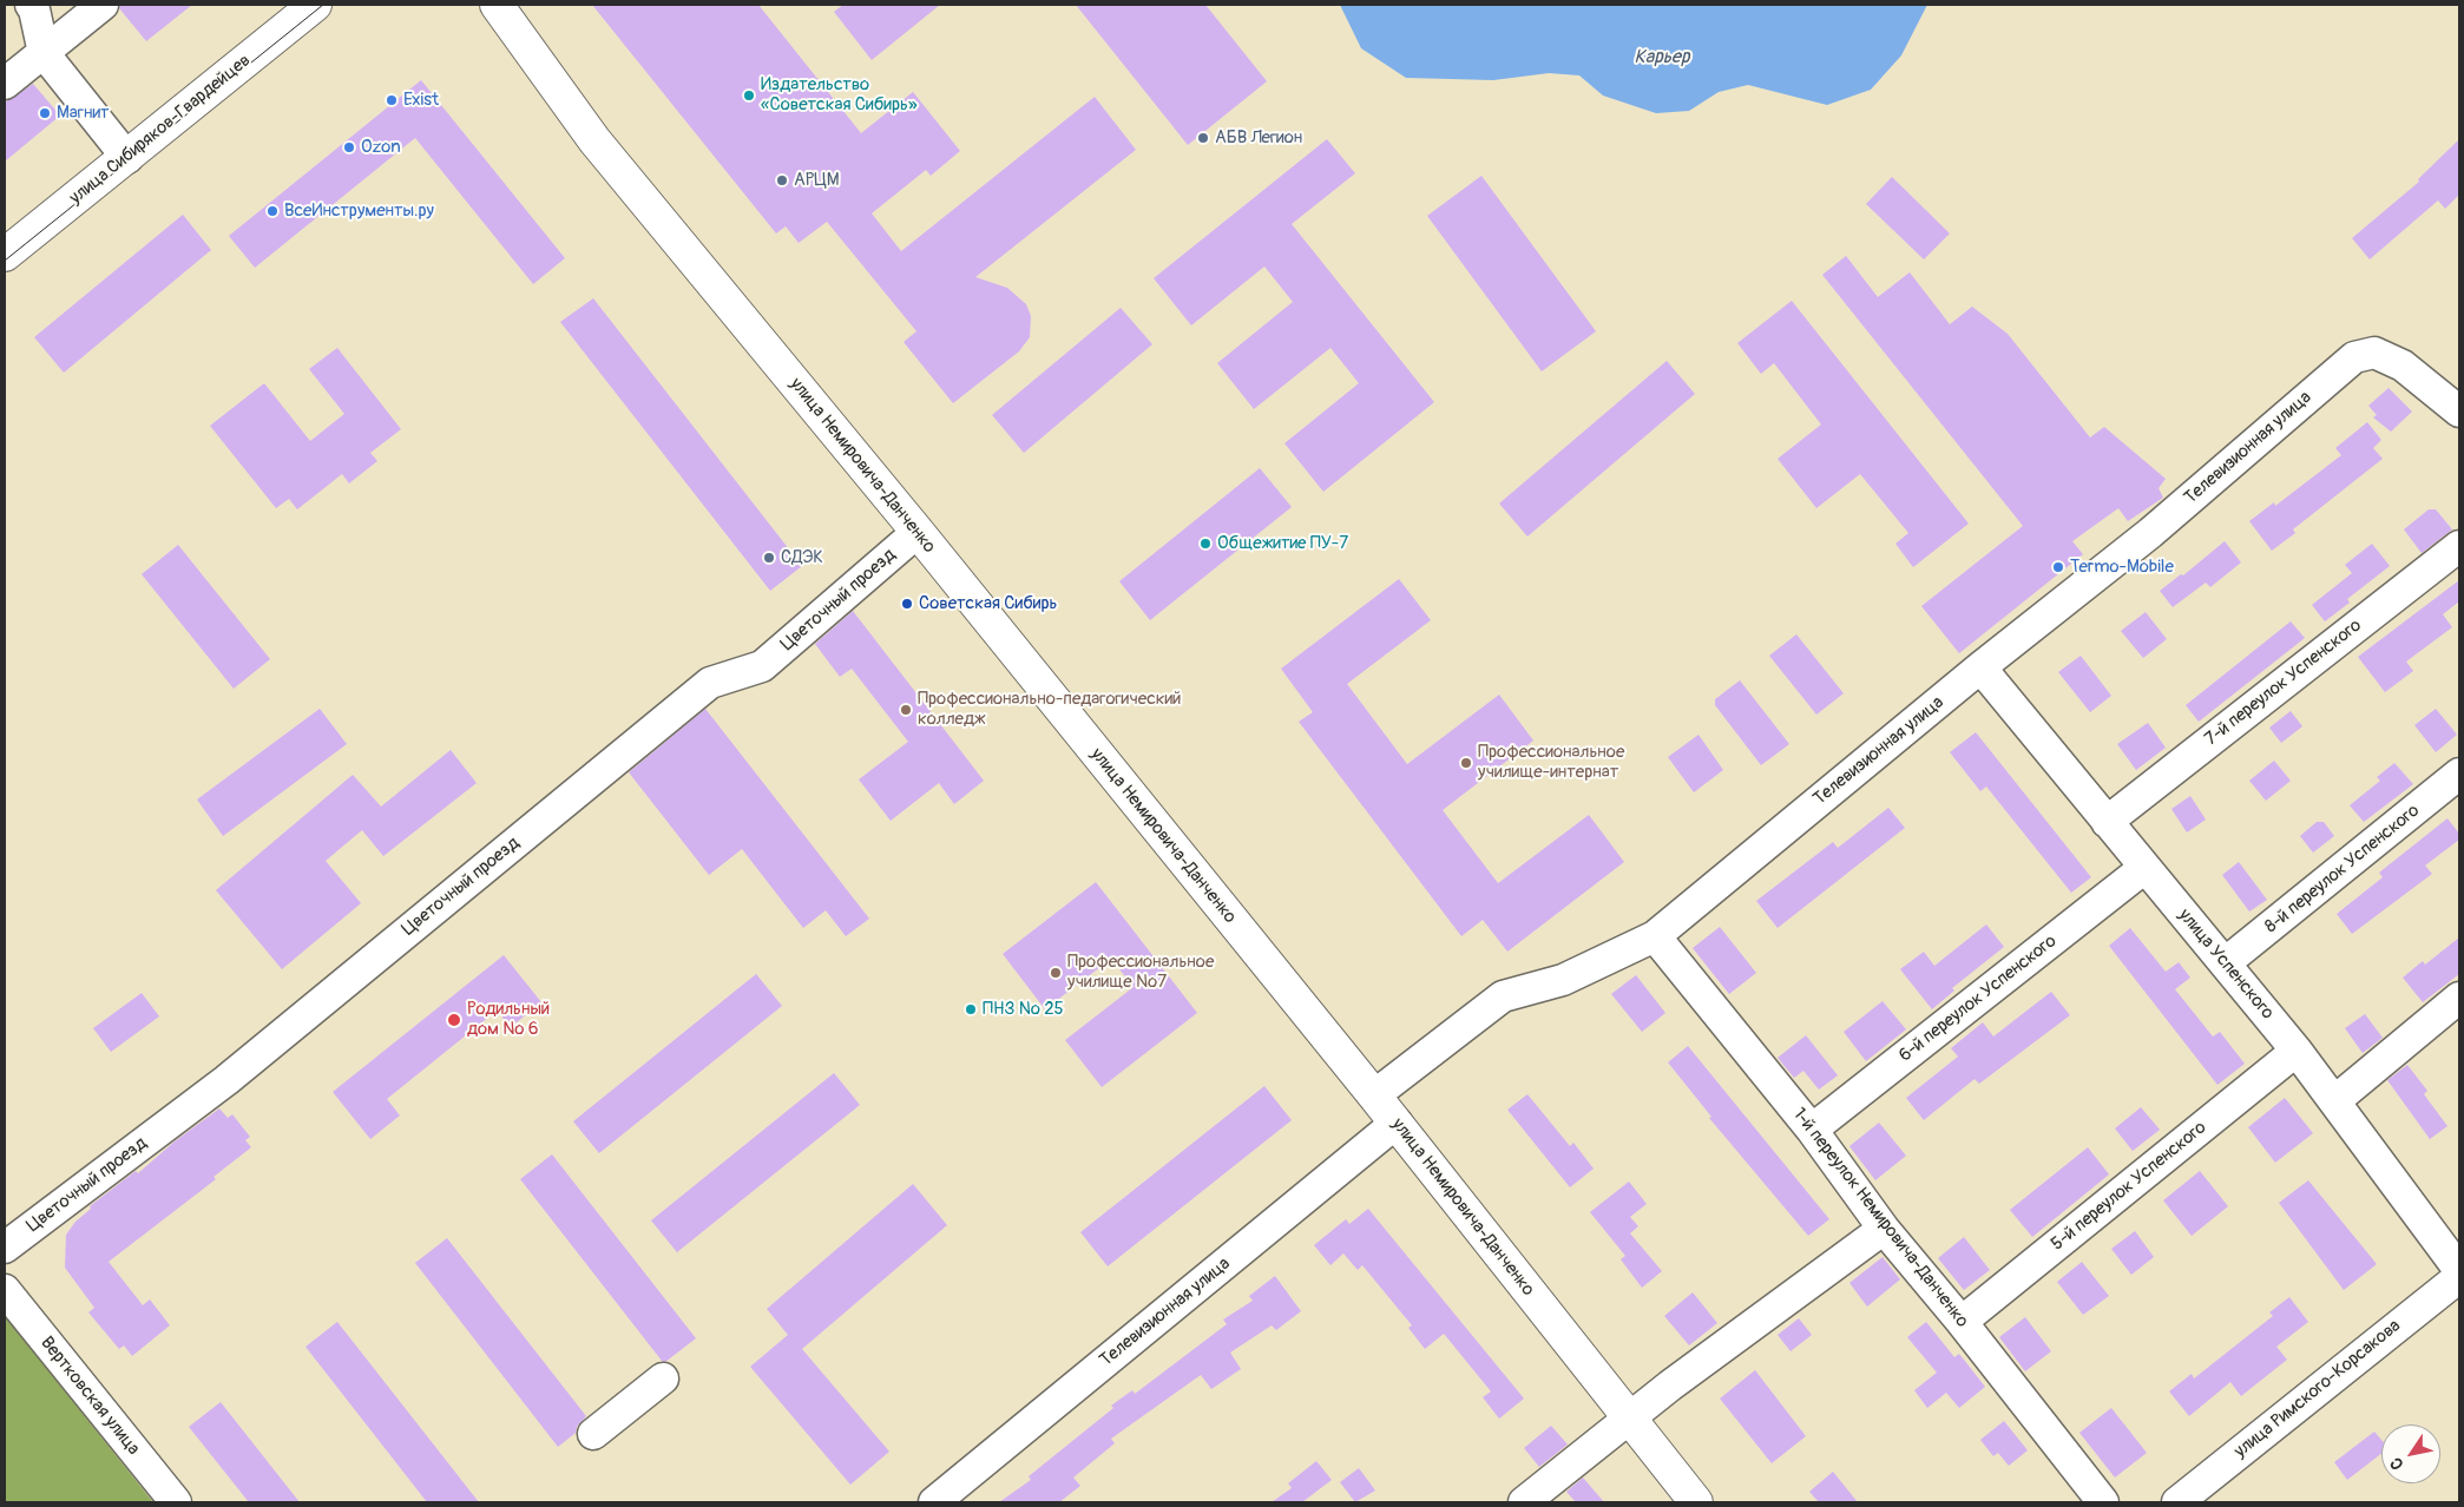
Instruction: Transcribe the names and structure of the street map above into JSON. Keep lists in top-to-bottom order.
{
  "streets": {
    "main road": ["улица Сибиряков-Гвардейцев", "улица Немировича-Данченко"],
    "street": [
      "Телевизионная улица",
      "Цветочный проезд",
      "7-й переулок Успенского",
      "8-й переулок Успенского",
      "улица Успенского",
      "6-й переулок Успенского",
      "5-й переулок Успенского",
      "1-й переулок Немировича-Данченко",
      "улица Римского-Корсакова",
      "Вертковская улица"
    ]
  },
  "crossings": [
    ["Телевизионная улица", "улица Немировича-Данченко"],
    ["Телевизионная улица", "улица Успенского"],
    ["Телевизионная улица", "1-й переулок Немировича-Данченко"],
    ["улица Немировича-Данченко", "Цветочный проезд"],
    ["7-й переулок Успенского", "улица Успенского"],
    ["8-й переулок Успенского", "улица Успенского"],
    ["улица Успенского", "6-й переулок Успенского"],
    ["улица Успенского", "5-й переулок Успенского"],
    ["6-й переулок Успенского", "1-й переулок Немировича-Данченко"],
    ["5-й переулок Успенского", "1-й переулок Немировича-Данченко"]
  ],
  "water": ["Карьер"],
  "places": [
    "Издательство «Советская Сибирь»",
    "Exist",
    "Магнит",
    "АБВ Легион",
    "Ozon",
    "АРЦМ",
    "ВсеИнструменты.ру",
    "Общежитие ПУ-7",
    "СДЭК",
    "Termo-Mobile",
    "Советская Сибирь",
    "Профессионально-педагогический колледж",
    "Профессиональное училище-интернат",
    "Профессиональное училище №7",
    "ПНЗ № 25",
    "Родильный дом № 6"
  ],
  "north": "bottom left"
}
